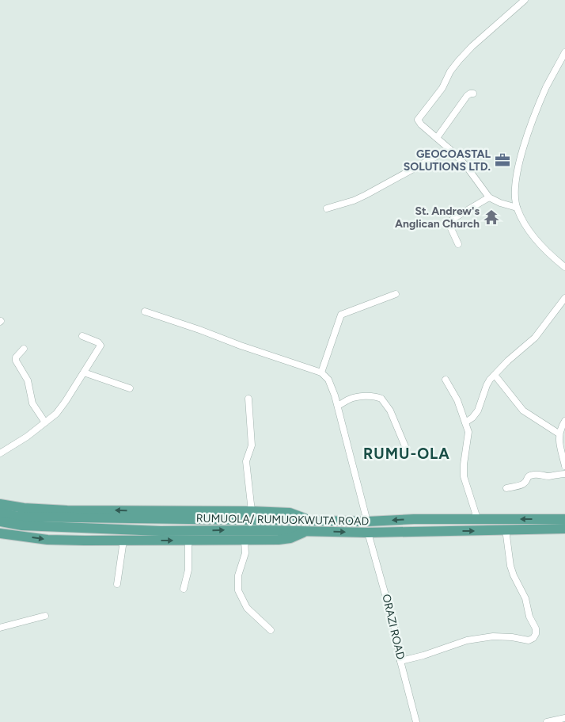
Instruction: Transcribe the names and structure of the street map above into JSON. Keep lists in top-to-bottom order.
{
  "streets": {
    "main road": ["RUMUOLA/ RUMUOKWUTA ROAD"],
    "street": ["ORAZI ROAD"]
  },
  "crossings": [
    ["RUMUOLA/ RUMUOKWUTA ROAD", "ORAZI ROAD"]
  ],
  "districts": ["RUMU-OLA"],
  "places": {
    "office": ["GEOCOASTAL SOLUTIONS LTD."],
    "temple": ["St. Andrew's Anglican Church"]
  }
}
